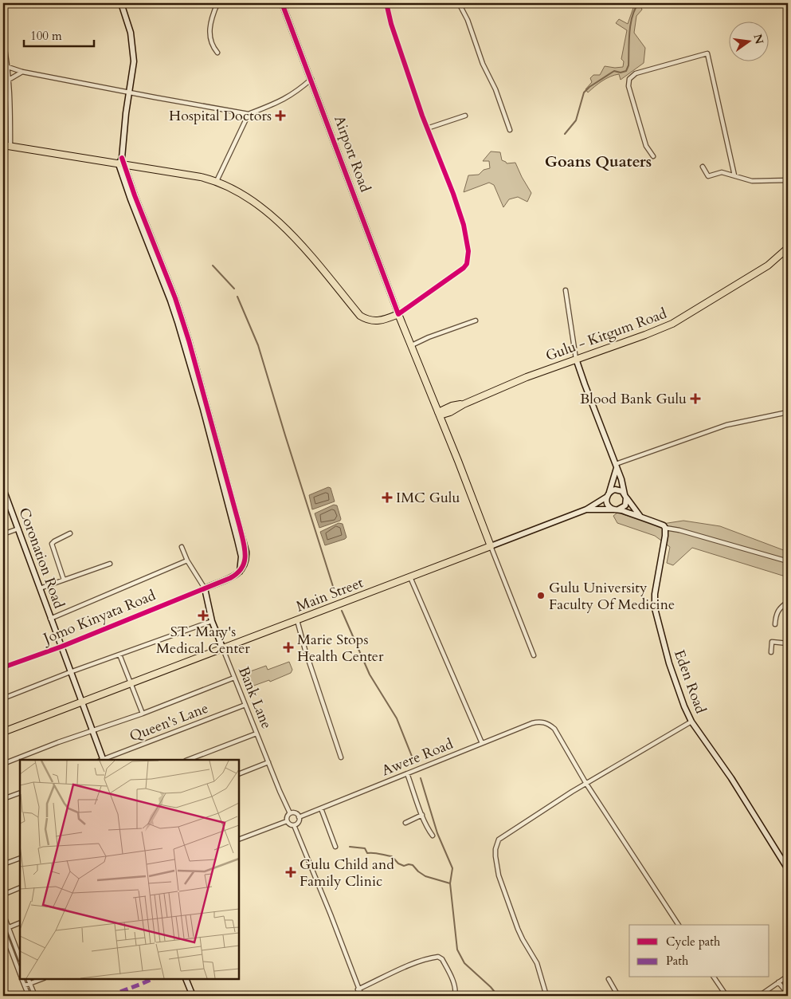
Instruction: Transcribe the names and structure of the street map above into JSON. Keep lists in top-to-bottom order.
{
  "streets": {
    "main road": ["Gulu - Kitgum Road", "Main Street"],
    "street": [
      "Airport Road",
      "Coronation Road",
      "Jomo Kinyata Road",
      "Eden Road",
      "Bank Lane",
      "Queen's Lane",
      "Awere Road"
    ]
  },
  "crossings": [
    ["Coronation Road", "Main Street"],
    ["Coronation Road", "Jomo Kinyata Road"],
    ["Main Street", "Bank Lane"],
    ["Jomo Kinyata Road", "Bank Lane"],
    ["Bank Lane", "Queen's Lane"],
    ["Bank Lane", "Awere Road"]
  ],
  "districts": ["Goans Quaters"],
  "places": {
    "health": [
      "Hospital Doctors",
      "Blood Bank Gulu",
      "IMC Gulu",
      "ST. Mary's Medical Center",
      "Marie Stops Health Center",
      "Gulu Child and Family Clinic"
    ],
    "other": ["Gulu University Faculty Of Medicine"]
  },
  "legend": ["Cycle path", "Path"],
  "scale_bar": "100 m",
  "north": "right"
}
